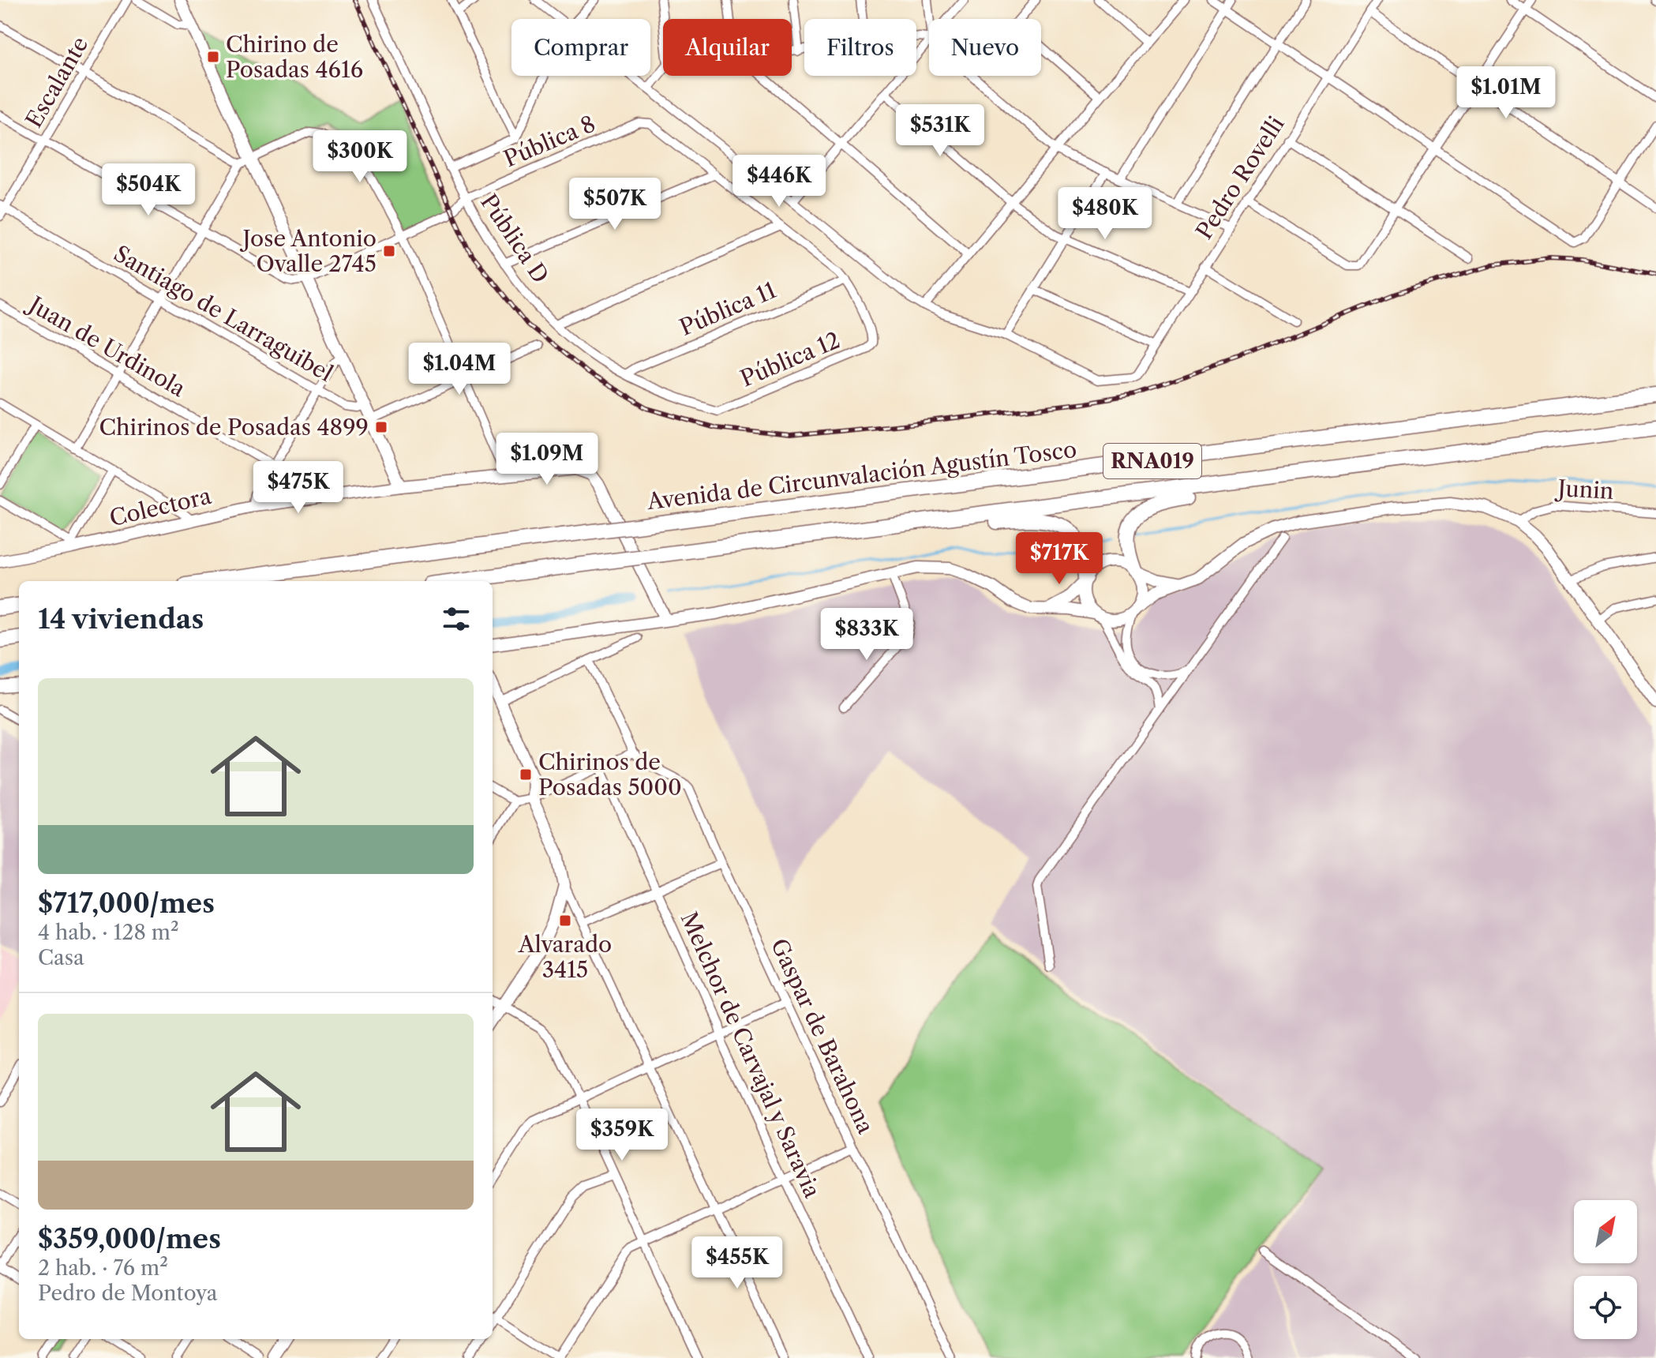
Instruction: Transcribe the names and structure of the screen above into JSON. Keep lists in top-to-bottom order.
{
  "streets": {
    "highway": ["RNA019", "Avenida de Circunvalación Agustín Tosco"],
    "main road": ["Colectora"],
    "street": [
      "Escalante",
      "Pública 8",
      "Pedro Rovelli",
      "Pública D",
      "Pública 11",
      "Santiago de Larraguibel",
      "Juan de Urdinola",
      "Pública 12",
      "Junin",
      "Gaspar de Barahona",
      "Melchor de Carvajal y Saravia"
    ]
  },
  "crossings": [
    ["Escalante", "Santiago de Larraguibel"],
    ["Pública 8", "Pública D"],
    ["Pública D", "Pública 11"],
    ["Pública D", "Pública 12"],
    ["Pública 11", "Pública 12"],
    ["Juan de Urdinola", "Colectora"]
  ],
  "places": {
    "transit": [
      "Chirino de Posadas 4616",
      "Jose Antonio Ovalle 2745",
      "Chirinos de Posadas 4899",
      "Chirinos de Posadas 5000",
      "Alvarado 3415"
    ]
  },
  "north": "top right",
  "page": {
    "chip": [
      "Comprar",
      "Alquilar",
      "Filtros",
      "Nuevo"
    ],
    "price": [
      "$1.01M",
      "$531K",
      "$300K",
      "$446K",
      "$504K",
      "$507K",
      "$480K",
      "$1.04M",
      "$1.09M",
      "$475K",
      "$717K",
      "$833K",
      "$359K",
      "$455K"
    ],
    "heading": "14 viviendas",
    "list": [
      {
        "name": "$717,000/mes",
        "note": "4 hab. · 128 m² · Casa"
      },
      {
        "name": "$359,000/mes",
        "note": "2 hab. · 76 m² · Pedro de Montoya"
      }
    ]
  }
}
